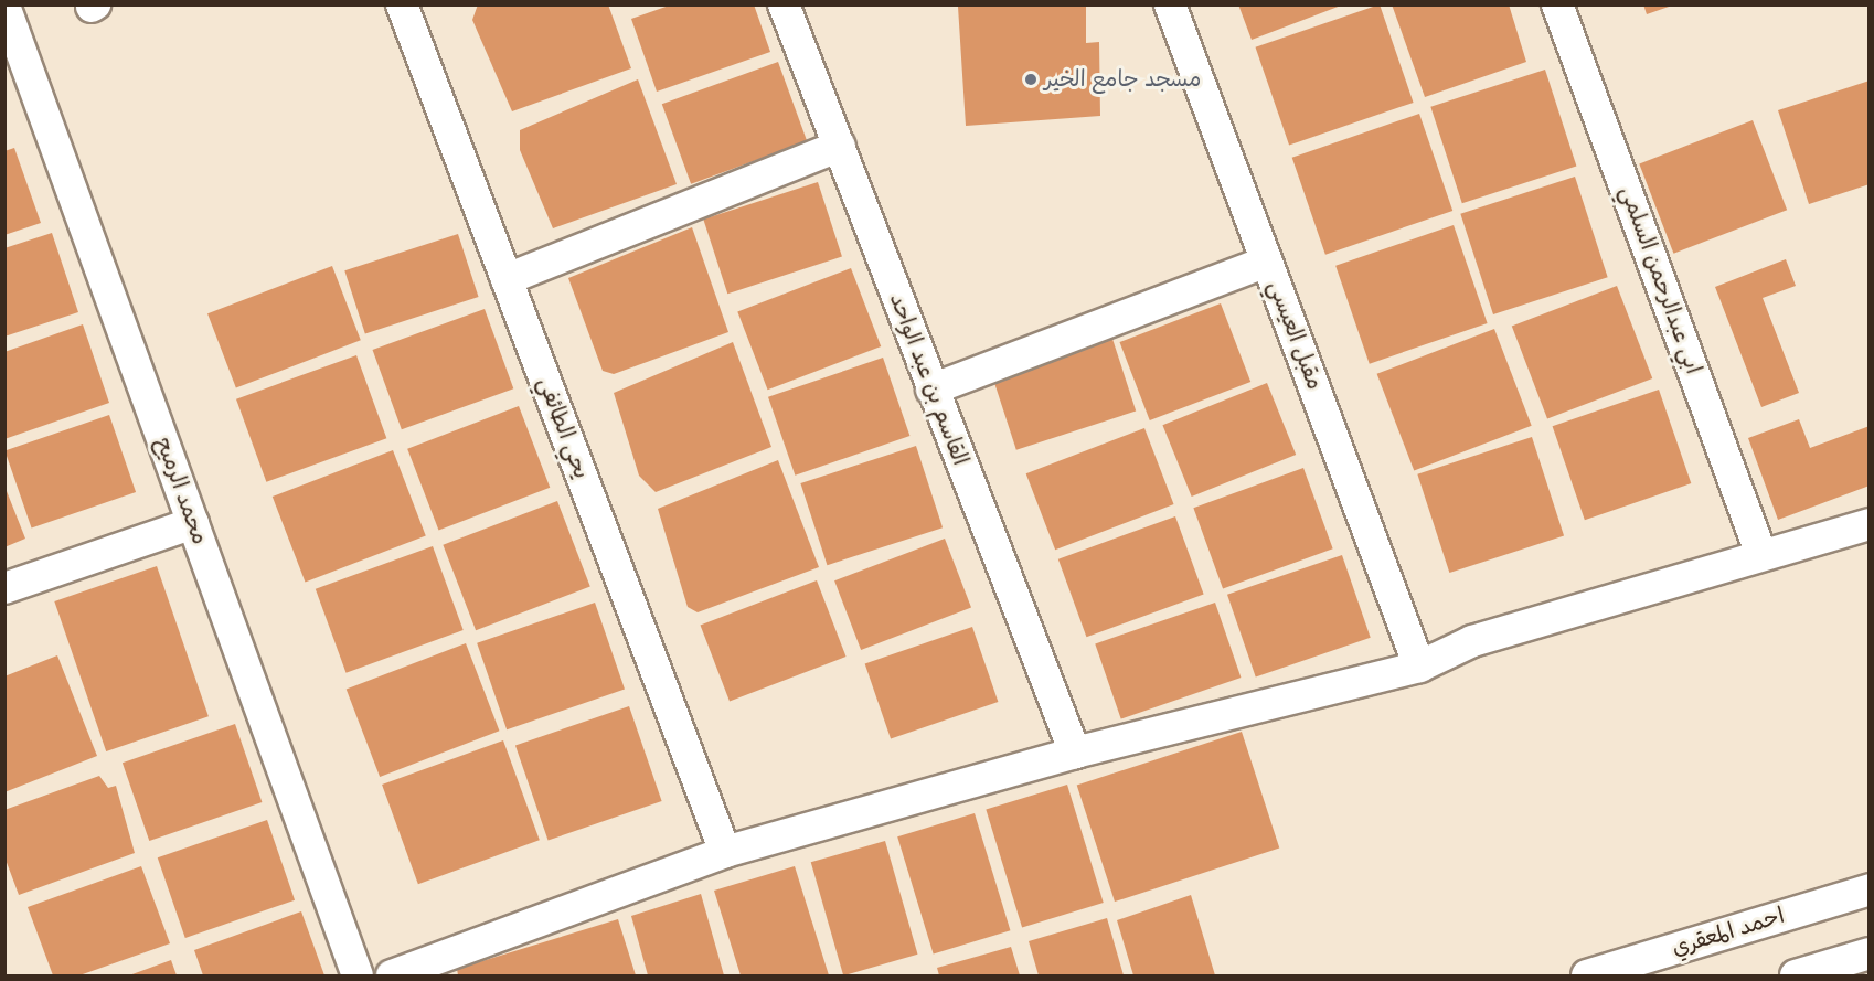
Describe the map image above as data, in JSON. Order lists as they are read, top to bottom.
{
  "streets": {
    "street": [
      "ابي عبدالرحمن السلمي",
      "مقبل العيسي",
      "القاسم بن عبد الواحد",
      "يحي الطائفي",
      "محمد الرميح",
      "احمد المعقري"
    ]
  },
  "places": ["مسجد جامع الخير"]
}
